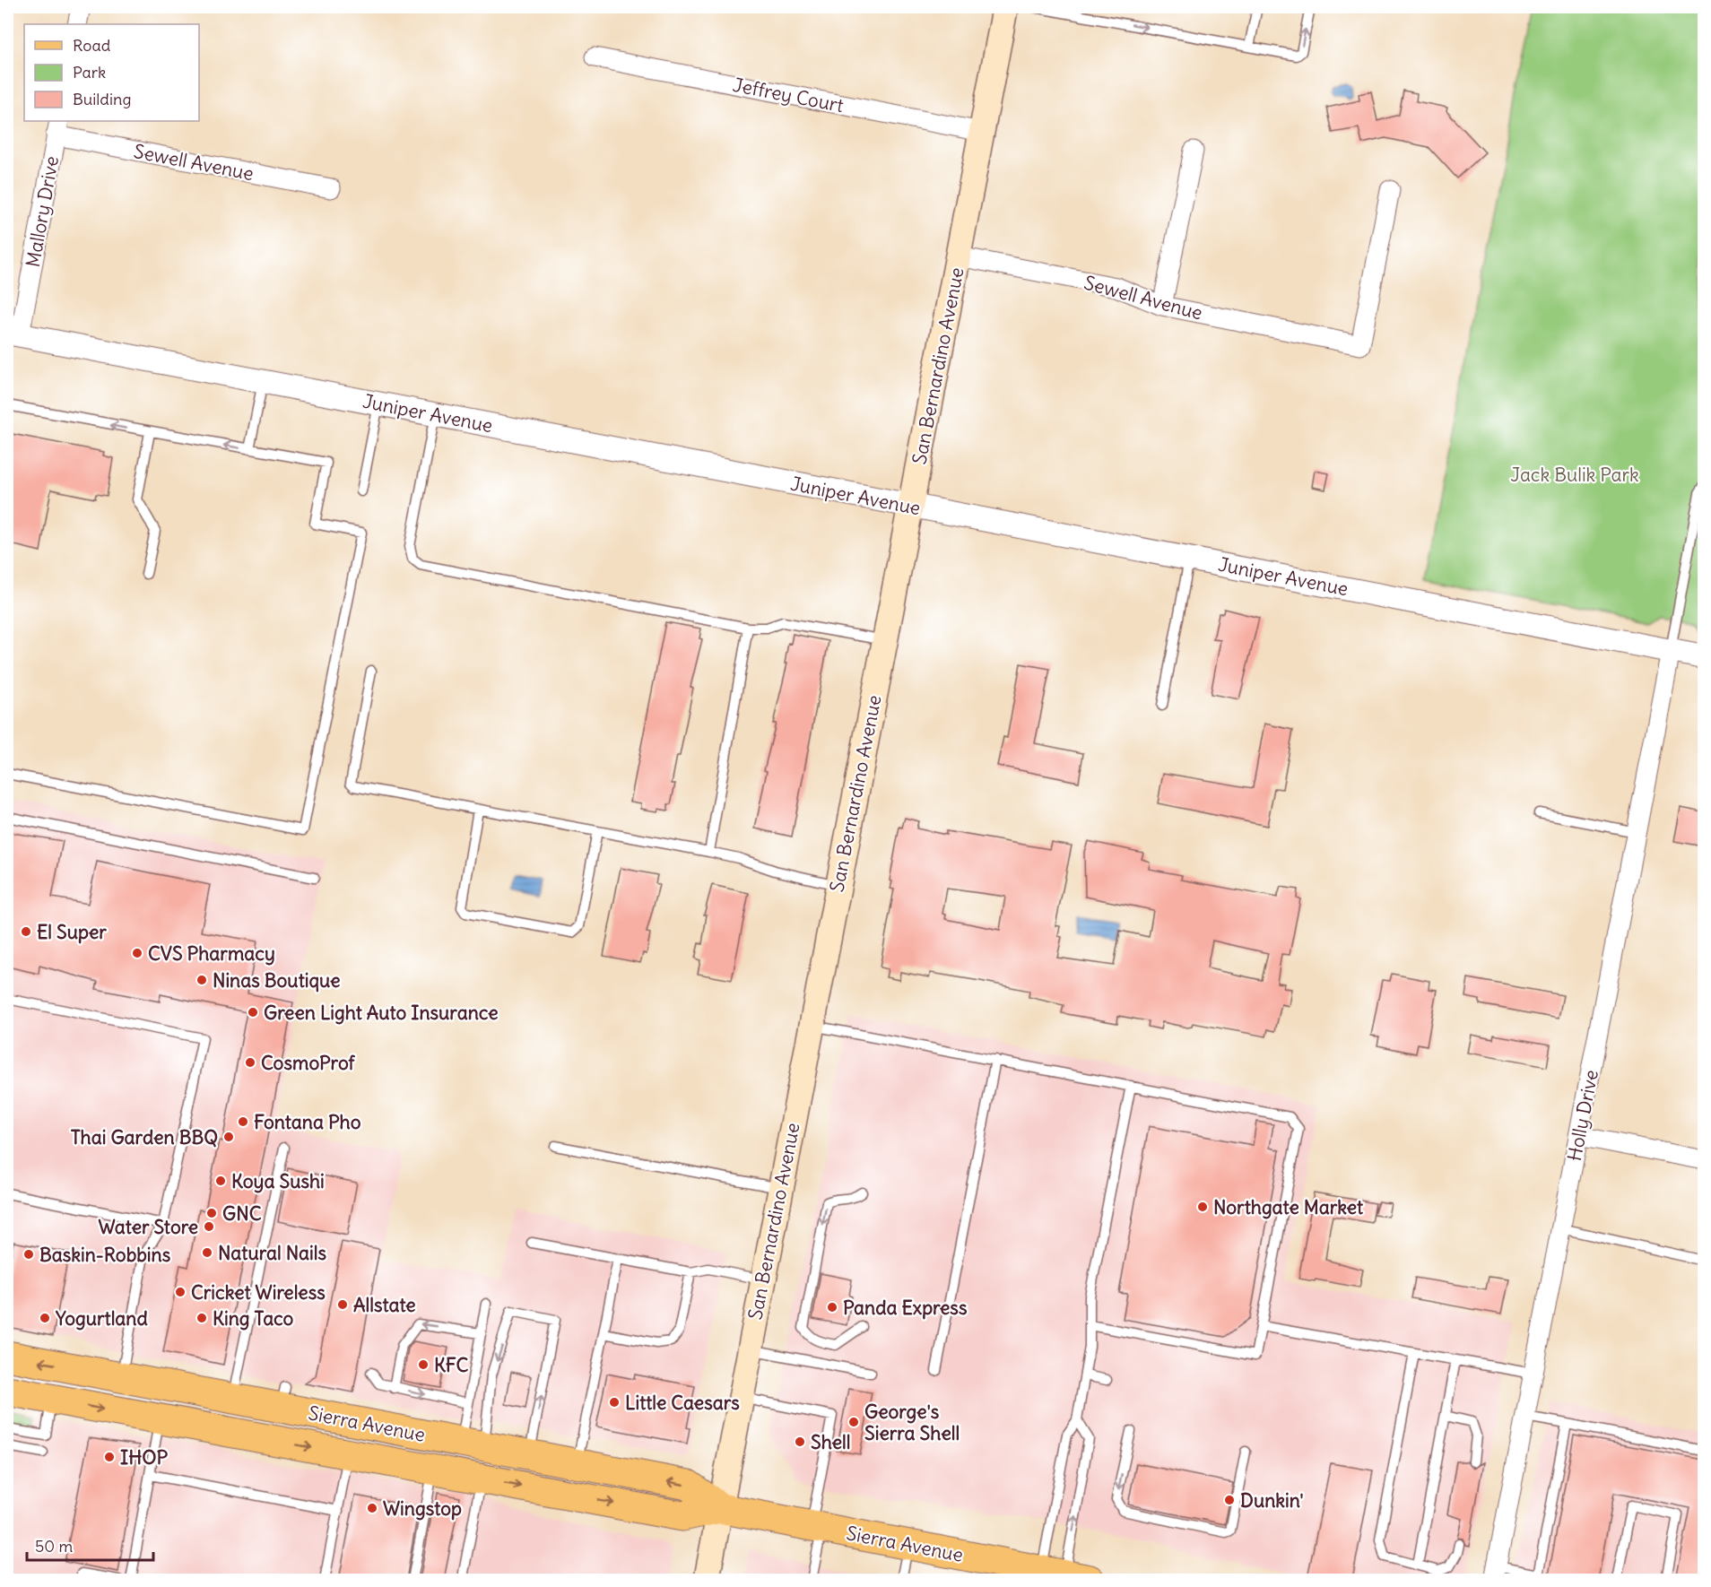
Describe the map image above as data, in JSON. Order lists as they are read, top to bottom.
{
  "streets": {
    "main road": ["San Bernardino Avenue", "Sierra Avenue"],
    "street": [
      "Jeffrey Court",
      "Sewell Avenue",
      "Mallory Drive",
      "Juniper Avenue",
      "Holly Drive"
    ]
  },
  "crossings": [
    ["Jeffrey Court", "San Bernardino Avenue"],
    ["Sewell Avenue", "Mallory Drive"],
    ["Sewell Avenue", "San Bernardino Avenue"],
    ["Mallory Drive", "Juniper Avenue"],
    ["San Bernardino Avenue", "Juniper Avenue"],
    ["San Bernardino Avenue", "Sierra Avenue"],
    ["Juniper Avenue", "Holly Drive"]
  ],
  "parks": ["Jack Bulik Park"],
  "places": [
    "El Super",
    "CVS Pharmacy",
    "Ninas Boutique",
    "Green Light Auto Insurance",
    "CosmoProf",
    "Fontana Pho",
    "Thai Garden BBQ",
    "Koya Sushi",
    "Northgate Market",
    "GNC",
    "Water Store",
    "Natural Nails",
    "Baskin-Robbins",
    "Cricket Wireless",
    "Allstate",
    "Panda Express",
    "Yogurtland",
    "King Taco",
    "KFC",
    "Little Caesars",
    "George's Sierra Shell",
    "Shell",
    "IHOP",
    "Dunkin'",
    "Wingstop"
  ],
  "legend": ["Road", "Park", "Building"],
  "scale_bar": "50 m"
}
